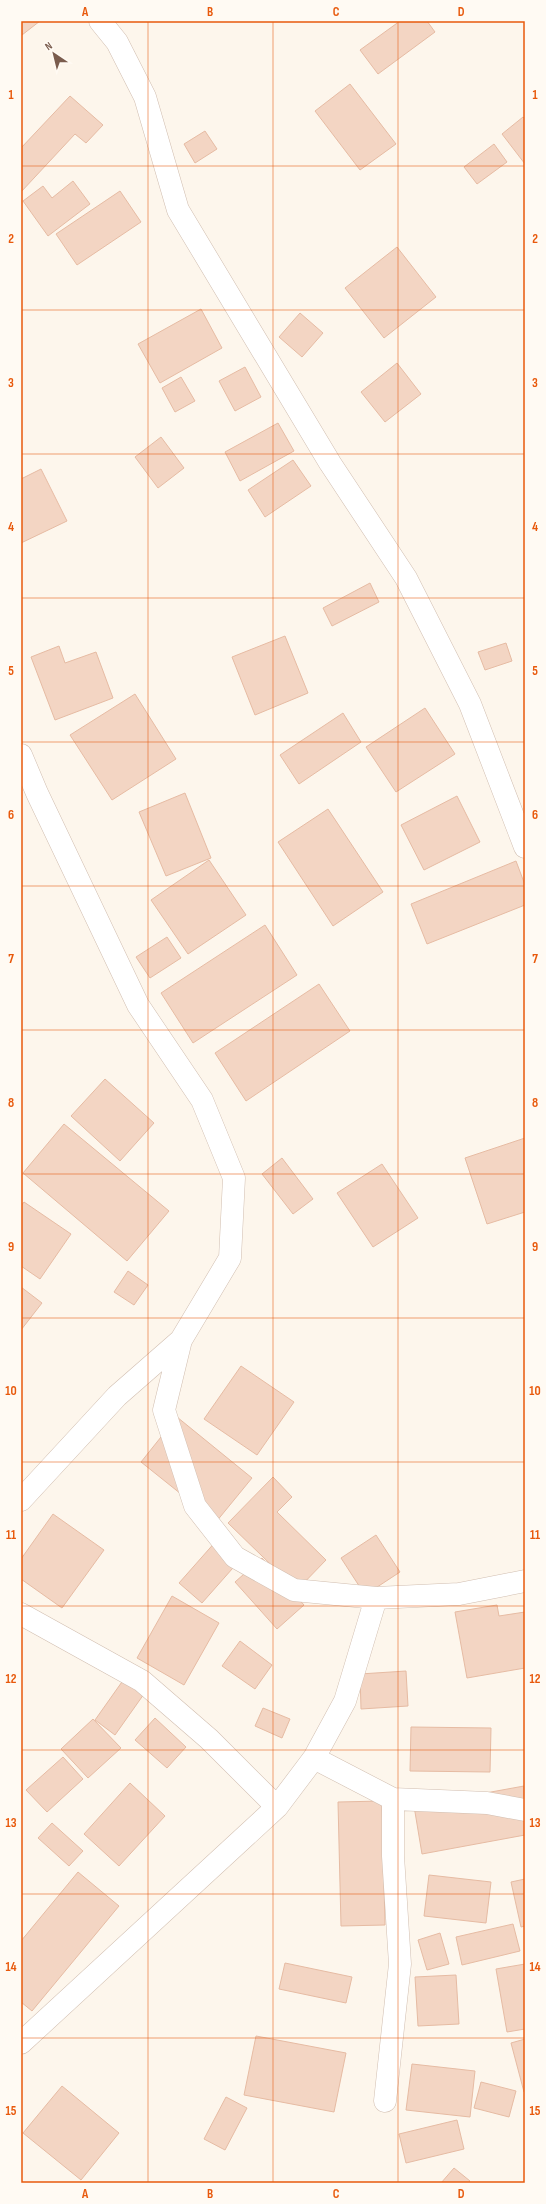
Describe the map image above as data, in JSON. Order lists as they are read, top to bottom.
{
  "north": "top left",
  "grid": {
    "columns": [
      "A",
      "B",
      "C",
      "D"
    ],
    "rows": [
      "1",
      "2",
      "3",
      "4",
      "5",
      "6",
      "7",
      "8",
      "9",
      "10",
      "11",
      "12",
      "13",
      "14",
      "15"
    ]
  }
}
